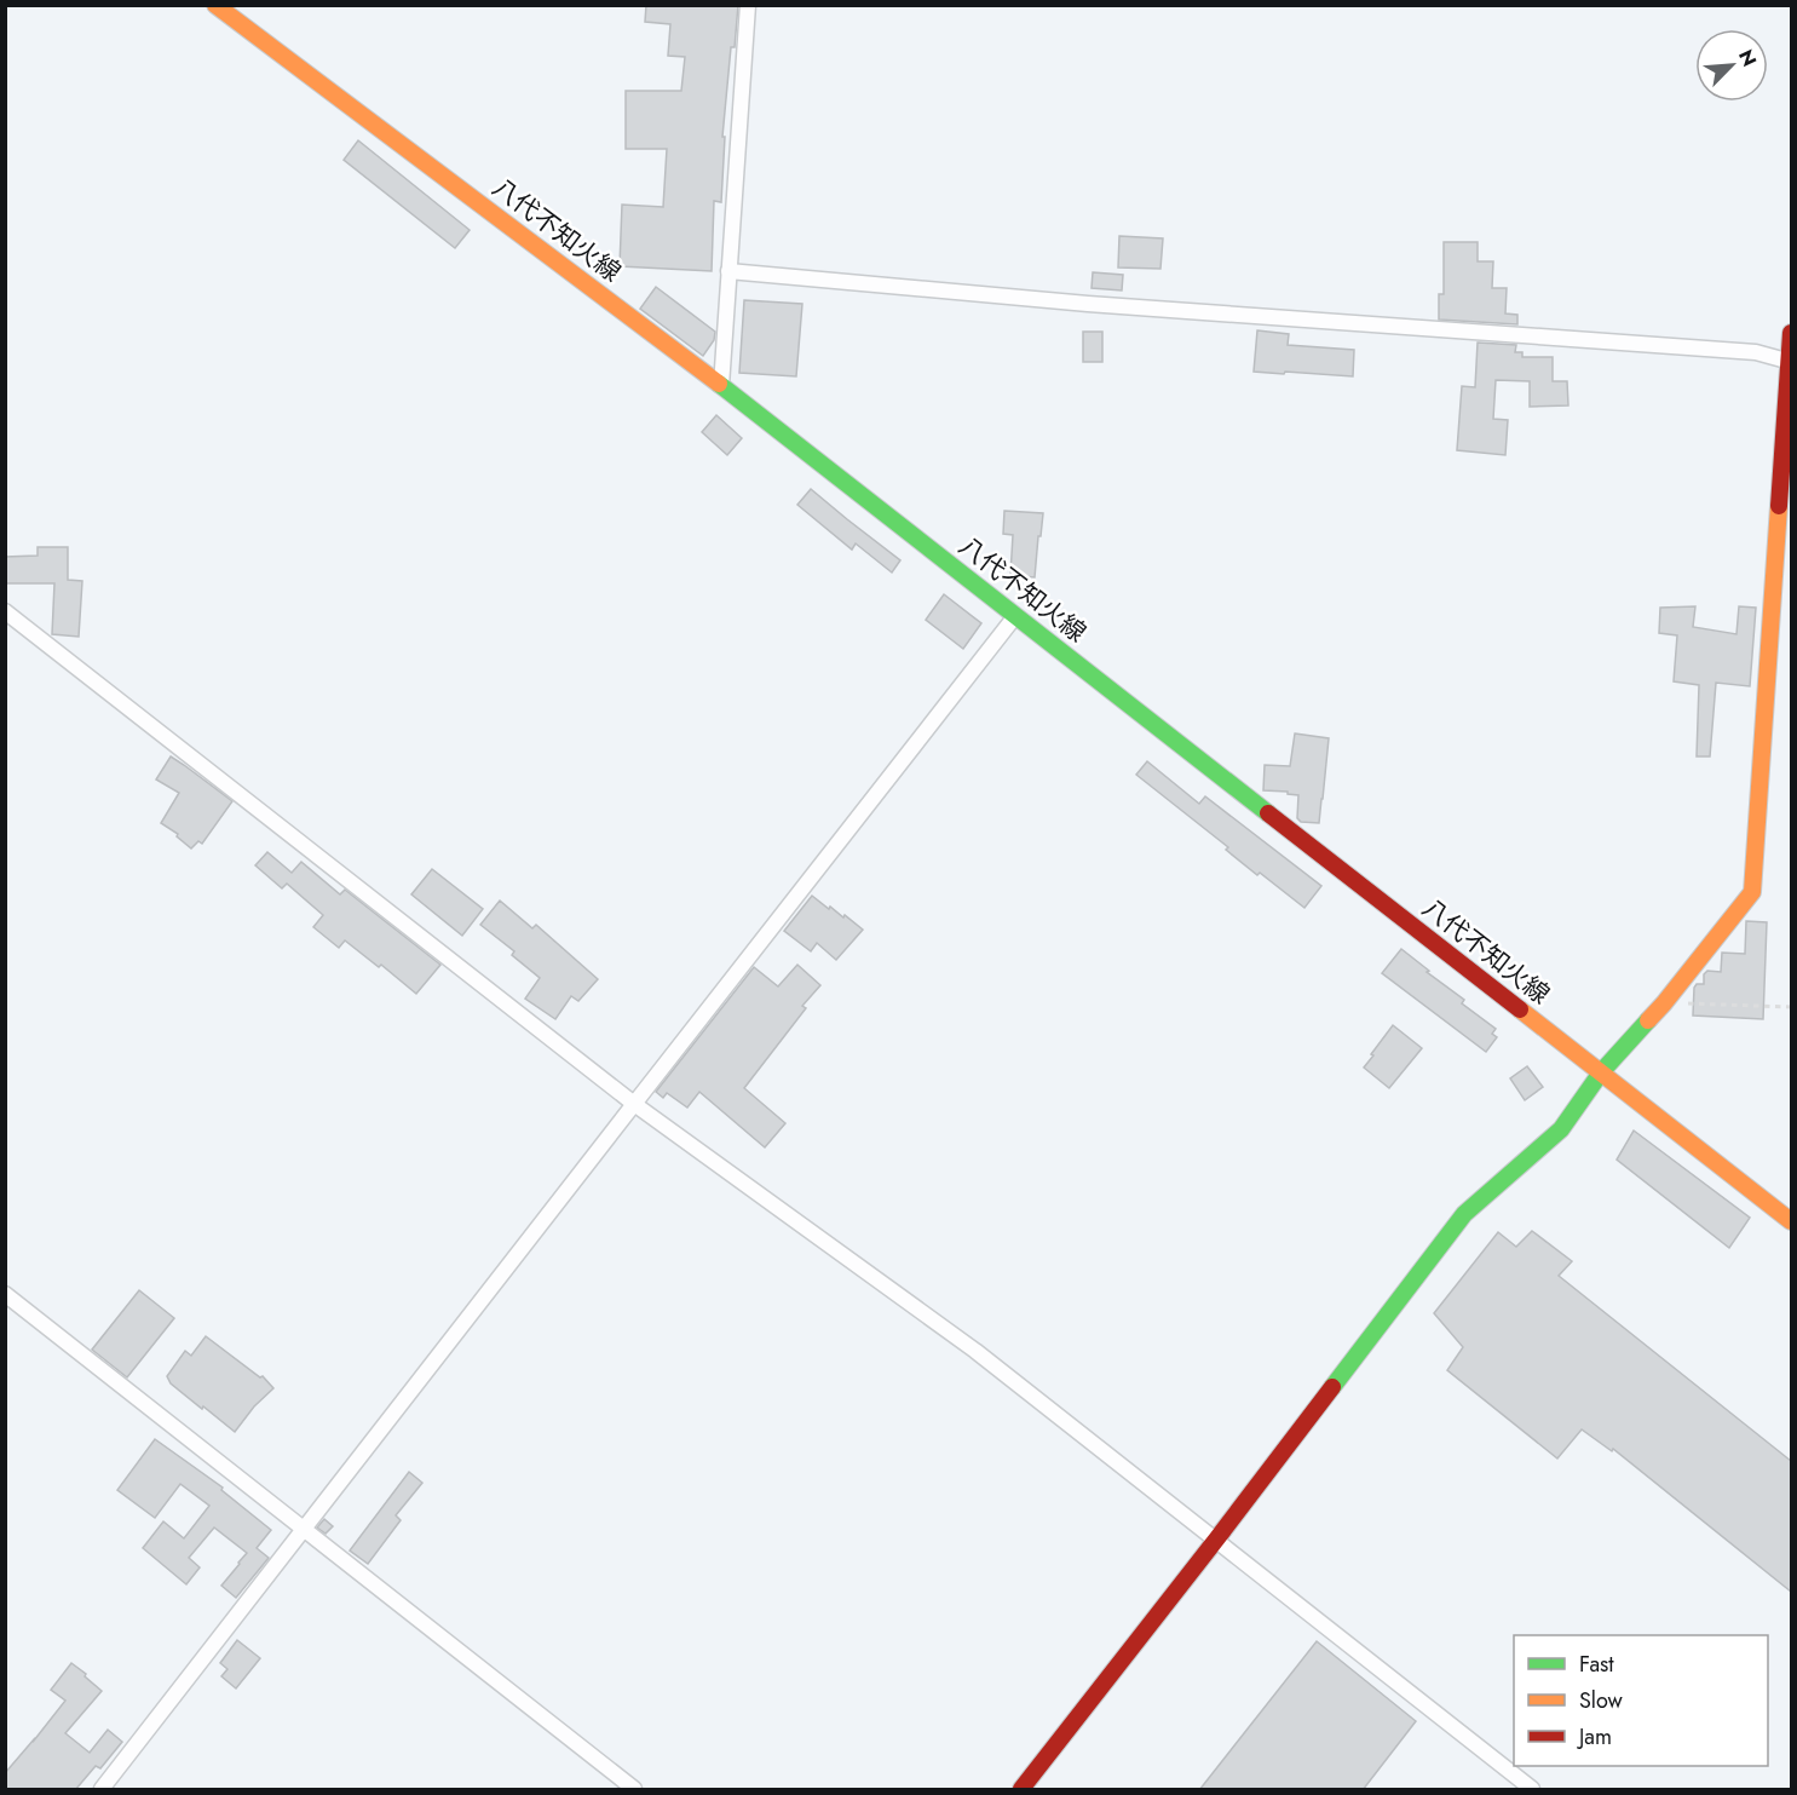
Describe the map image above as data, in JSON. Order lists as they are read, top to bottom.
{
  "streets": {
    "main road": ["八代不知火線"]
  },
  "legend": ["Fast", "Slow", "Jam"],
  "north": "top right"
}
